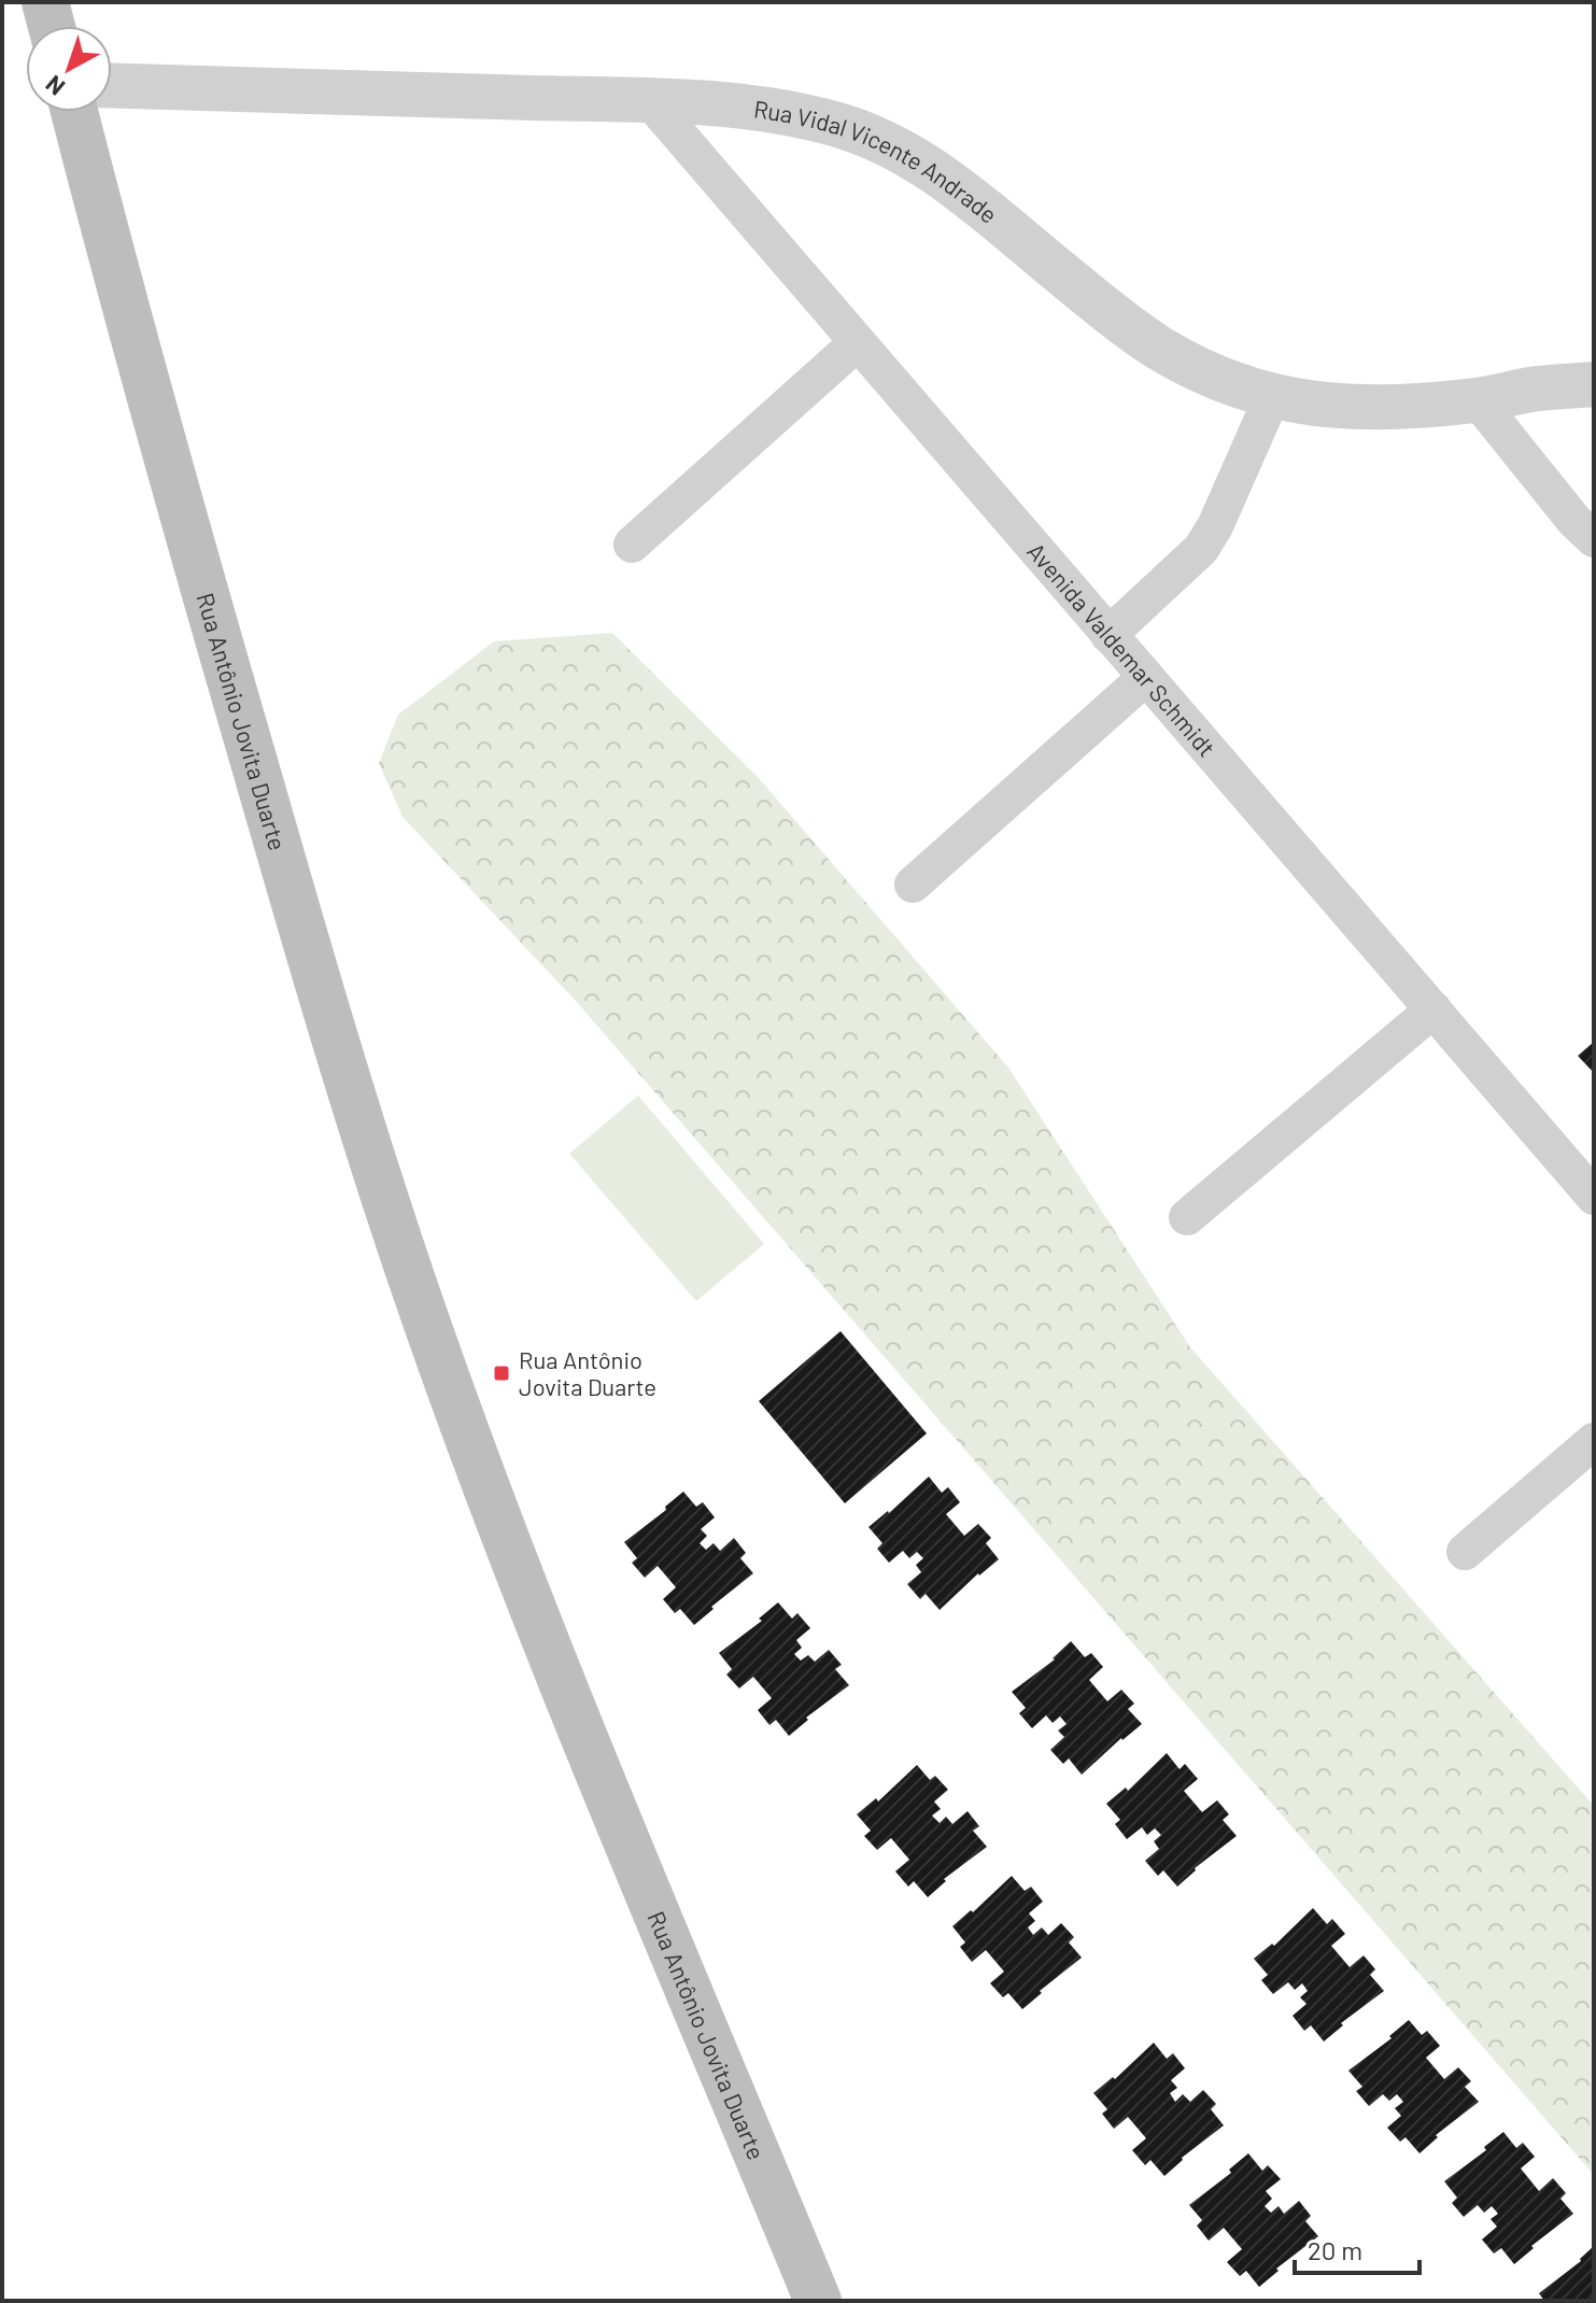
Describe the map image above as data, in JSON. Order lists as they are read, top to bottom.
{
  "streets": {
    "main road": ["Rua Antônio Jovita Duarte"],
    "street": ["Rua Vidal Vicente Andrade", "Avenida Valdemar Schmidt"]
  },
  "crossings": [
    ["Rua Vidal Vicente Andrade", "Avenida Valdemar Schmidt"]
  ],
  "places": {
    "transit": ["Rua Antônio Jovita Duarte"]
  },
  "scale_bar": "20 m",
  "north": "bottom left"
}
